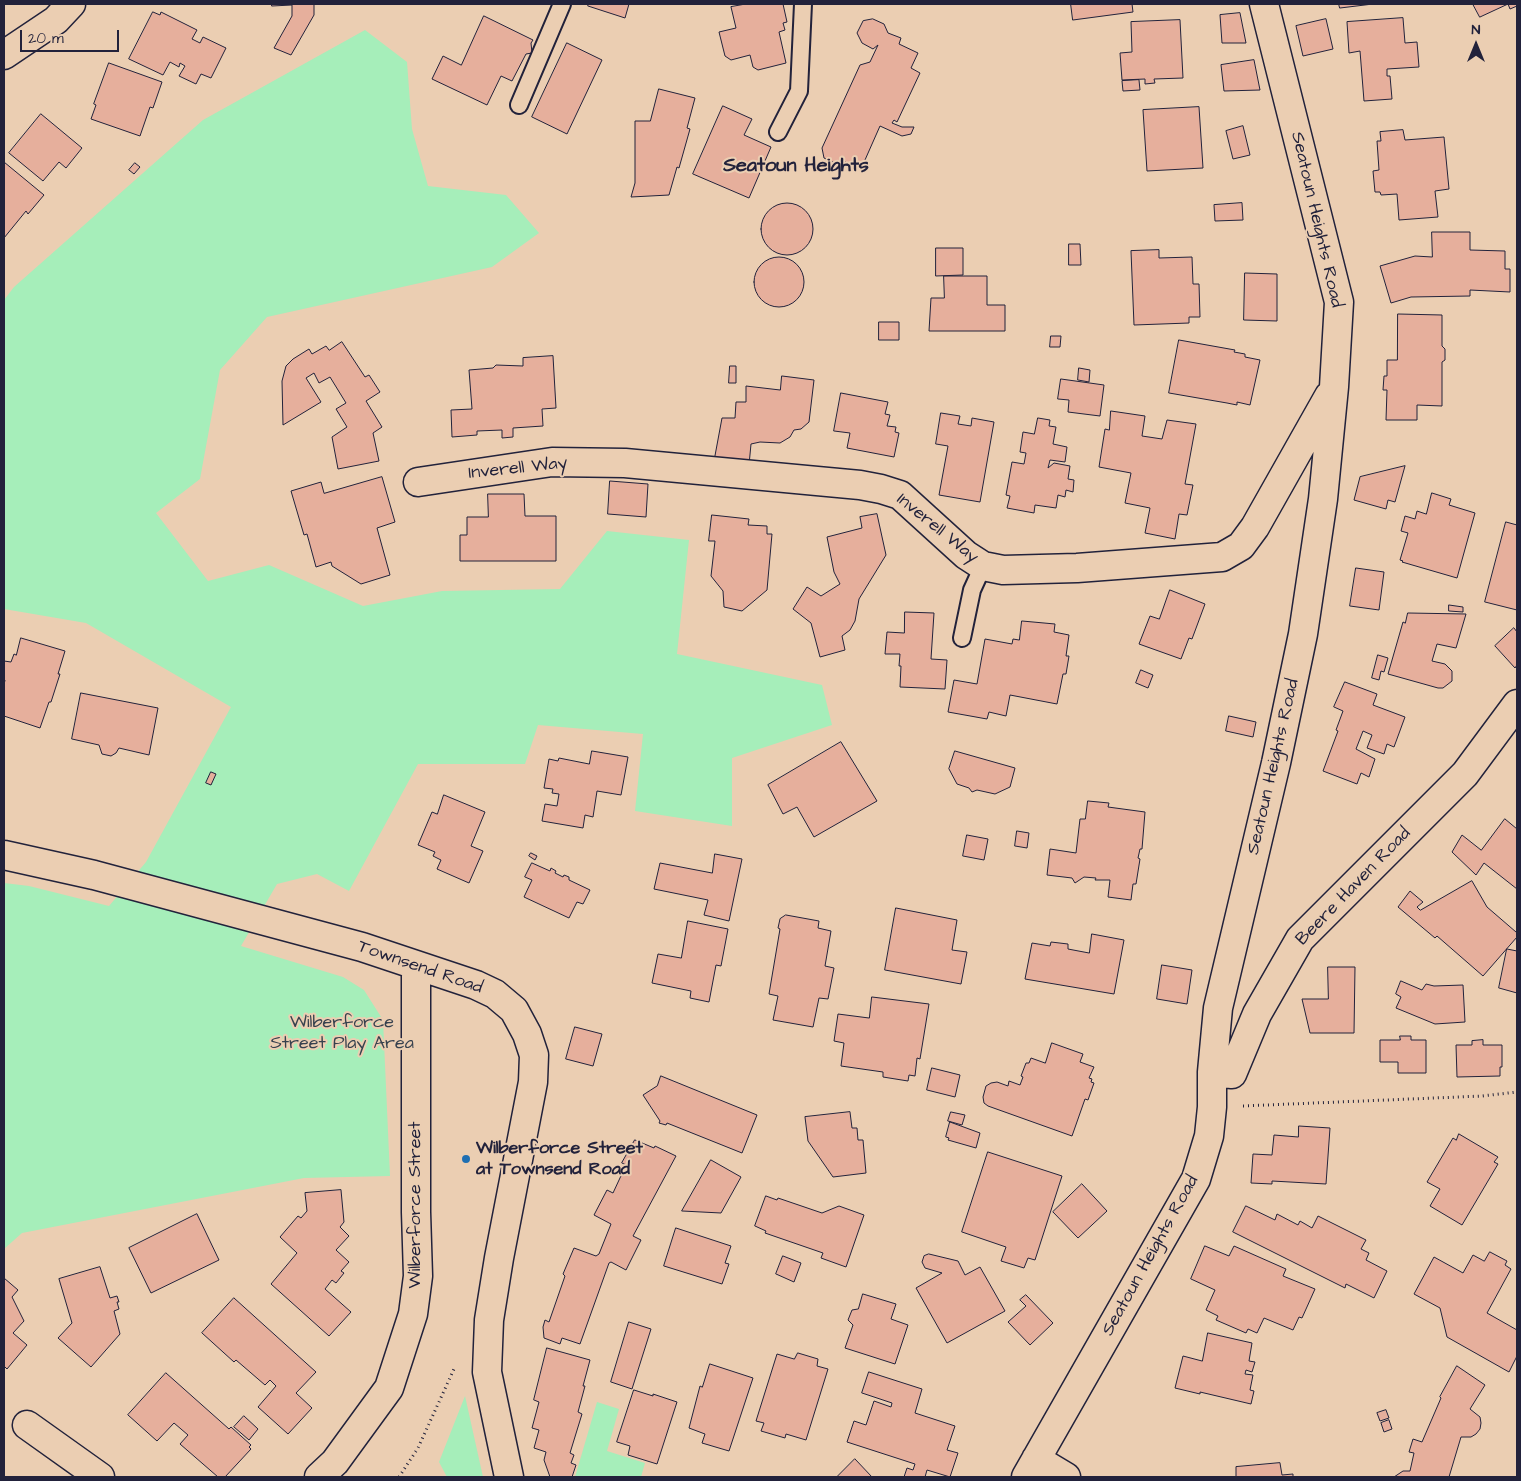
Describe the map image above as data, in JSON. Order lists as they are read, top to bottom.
{
  "streets": {
    "street": [
      "Seatoun Heights Road",
      "Inverell Way",
      "Beere Haven Road",
      "Townsend Road",
      "Wilberforce Street"
    ]
  },
  "crossings": [
    ["Seatoun Heights Road", "Inverell Way"],
    ["Seatoun Heights Road", "Beere Haven Road"],
    ["Townsend Road", "Wilberforce Street"]
  ],
  "districts": ["Seatoun Heights"],
  "parks": ["Wilberforce Street Play Area"],
  "places": ["Wilberforce Street at Townsend Road"],
  "scale_bar": "20 m",
  "north": "top"
}
